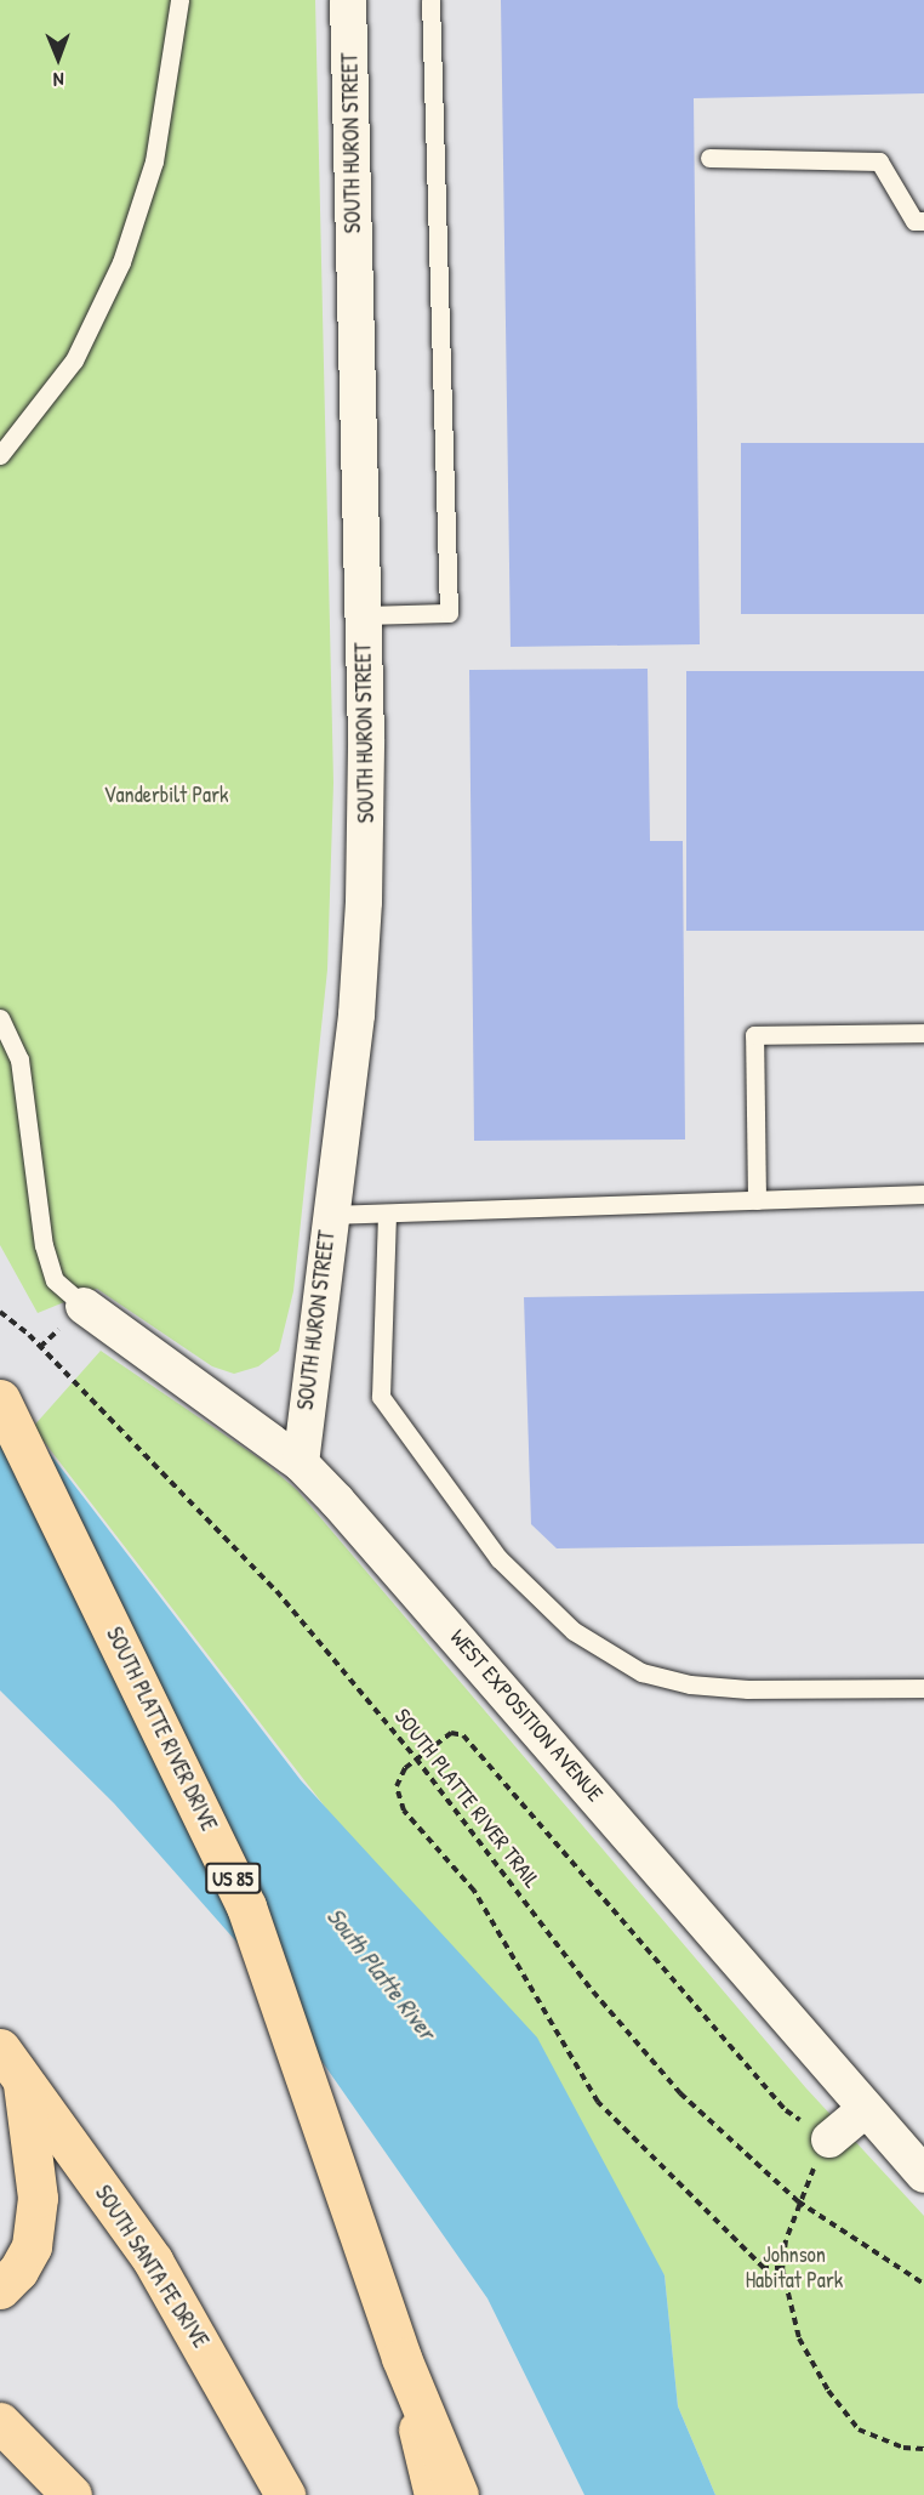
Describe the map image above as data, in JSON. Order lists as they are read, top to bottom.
{
  "streets": {
    "main road": ["SOUTH PLATTE RIVER DRIVE", "US 85", "SOUTH SANTA FE DRIVE"],
    "street": ["SOUTH HURON STREET", "WEST EXPOSITION AVENUE"],
    "path": ["SOUTH PLATTE RIVER TRAIL"]
  },
  "crossings": [
    ["SOUTH HURON STREET", "WEST EXPOSITION AVENUE"],
    ["SOUTH PLATTE RIVER DRIVE", "US 85"]
  ],
  "water": ["South Platte River"],
  "parks": ["Vanderbilt Park", "Johnson Habitat Park"],
  "north": "bottom"
}
